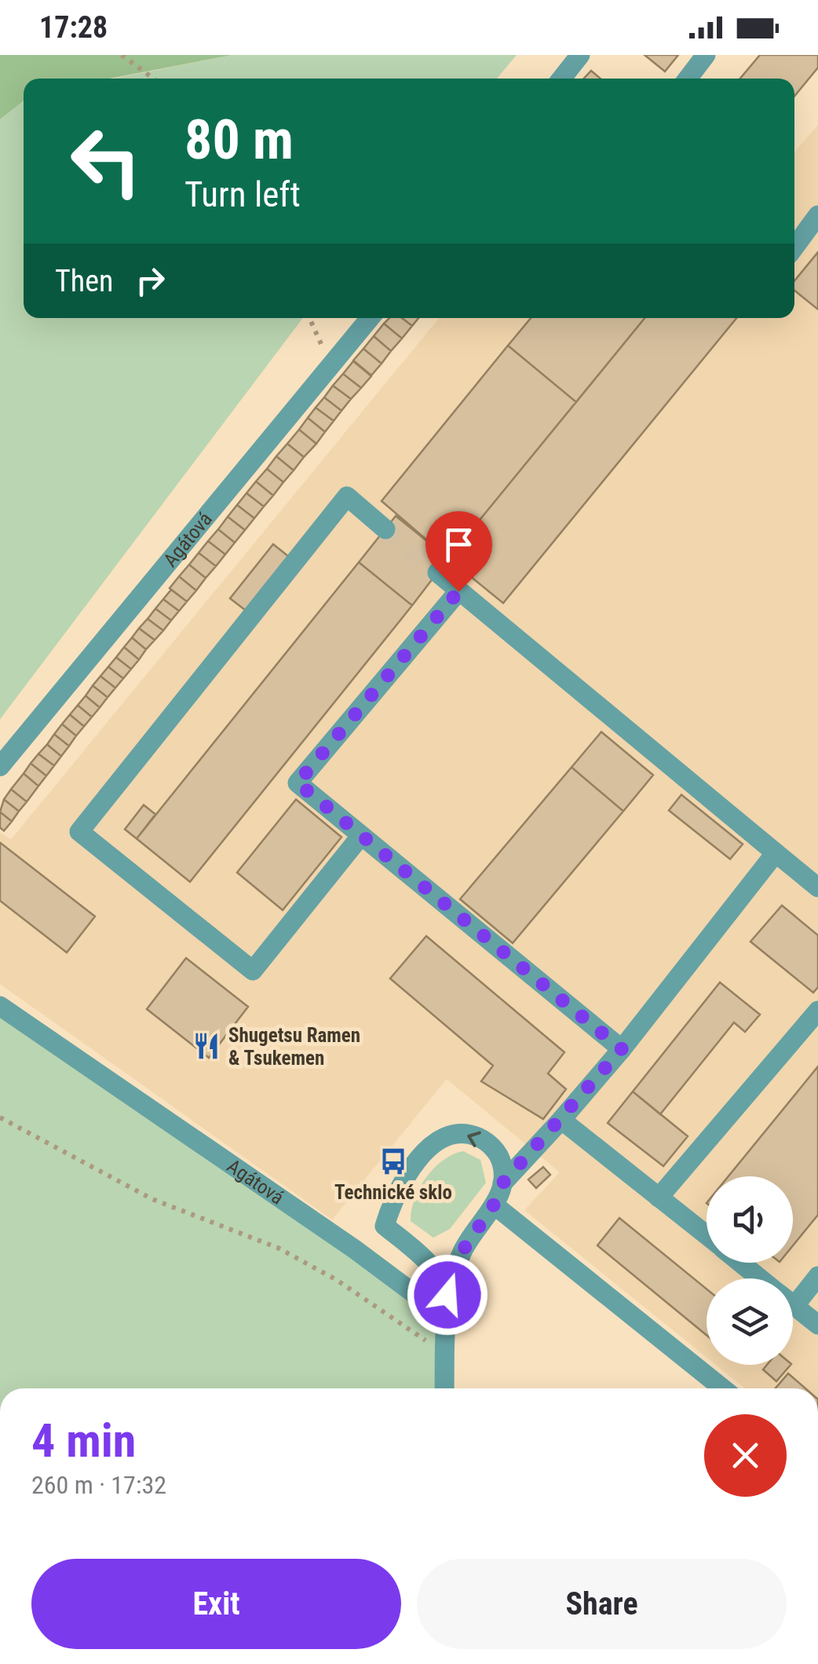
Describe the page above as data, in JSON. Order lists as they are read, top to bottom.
{
  "streets": {
    "street": ["Agátová"]
  },
  "places": {
    "restaurant": ["Shugetsu Ramen & Tsukemen"],
    "bus stop": ["Technické sklo"]
  },
  "page": {
    "status": "17:28",
    "turn": ["80 m", "Turn left"],
    "then": "Then",
    "heading": ["4 min", "260 m · 17:32"],
    "buttons": ["Exit", "Share"]
  }
}
